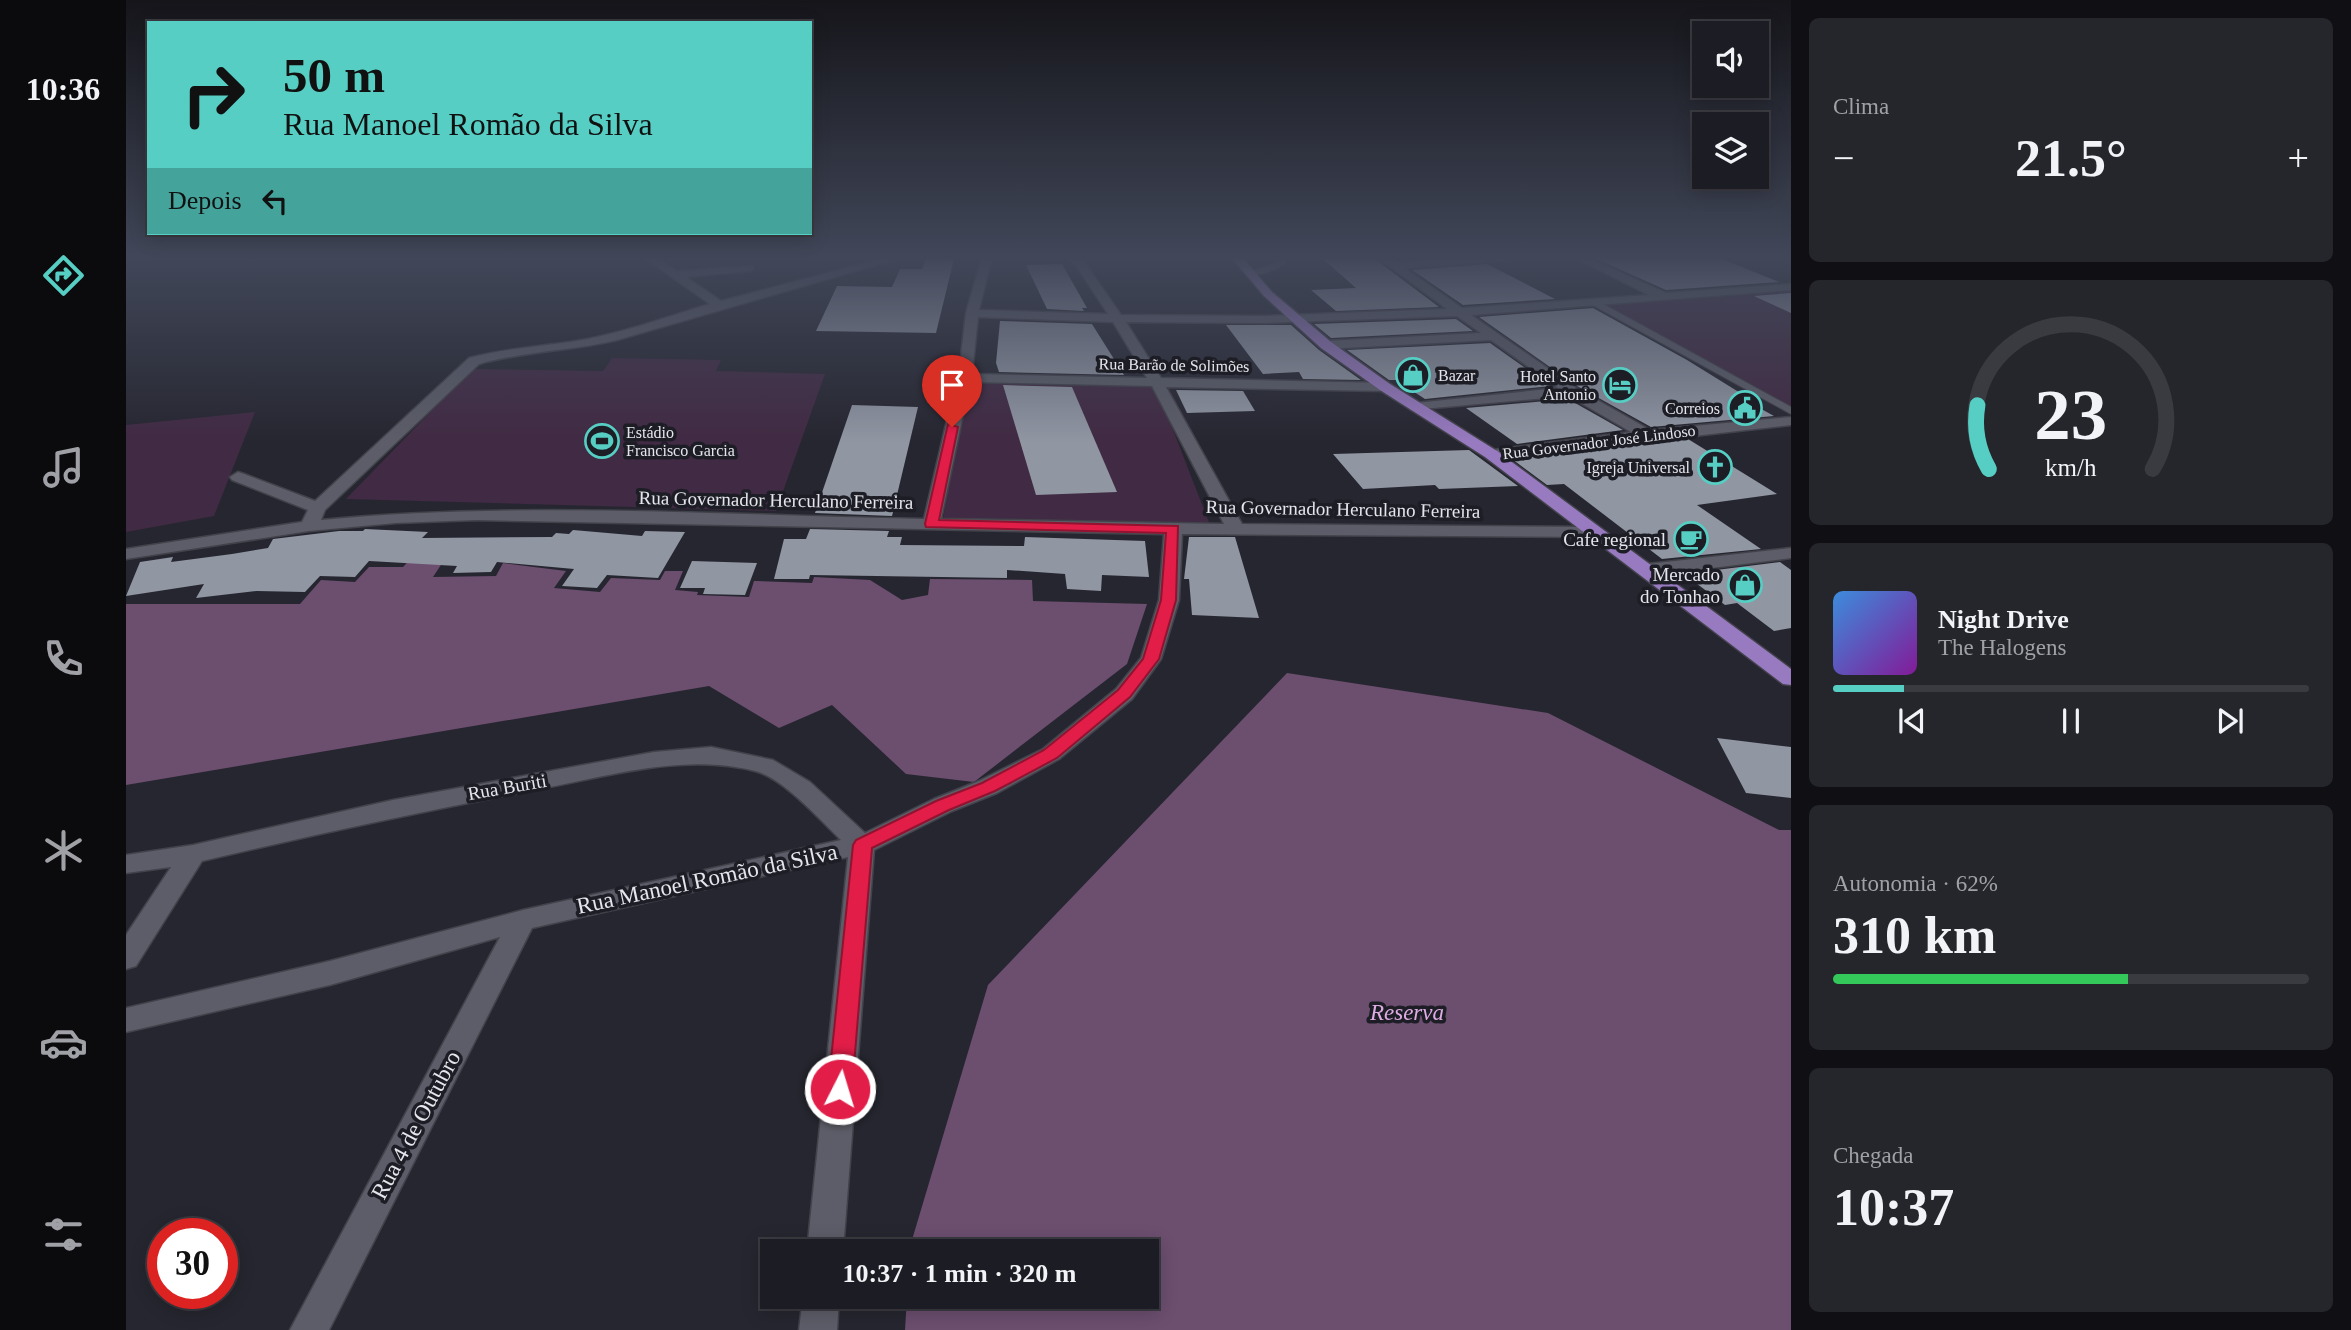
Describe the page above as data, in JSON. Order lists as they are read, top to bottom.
{
  "streets": {
    "street": [
      "Rua Barão de Solimões",
      "Rua Governador José Lindoso",
      "Rua Governador Herculano Ferreira",
      "Rua Buriti",
      "Rua Manoel Romão da Silva",
      "Rua 4 de Outubro"
    ]
  },
  "crossings": [
    ["Rua Governador Herculano Ferreira", "Rua Manoel Romão da Silva"],
    ["Rua Buriti", "Rua Manoel Romão da Silva"],
    ["Rua Manoel Romão da Silva", "Rua 4 de Outubro"]
  ],
  "parks": ["Reserva"],
  "places": {
    "shop": ["Bazar", "Mercado do Tonhao"],
    "hotel": ["Hotel Santo Antonio"],
    "public building": ["Correios"],
    "sports": ["Estádio Francisco Garcia"],
    "church": ["Igreja Universal"],
    "cafe": ["Cafe regional"]
  },
  "page": {
    "tabs": "10:36",
    "tile": [
      "Clima",
      ["Autonomia · 62%", "310 km"],
      ["Chegada", "10:37"]
    ],
    "turn": ["50 m", "Rua Manoel Romão da Silva"],
    "heat": ["−", "21.5°", "+"],
    "then": "Depois",
    "song": ["Night Drive", "The Halogens"],
    "limit": "30",
    "trip": "10:37 · 1 min · 320 m",
    "gauge": ["23", "km/h"]
  }
}
